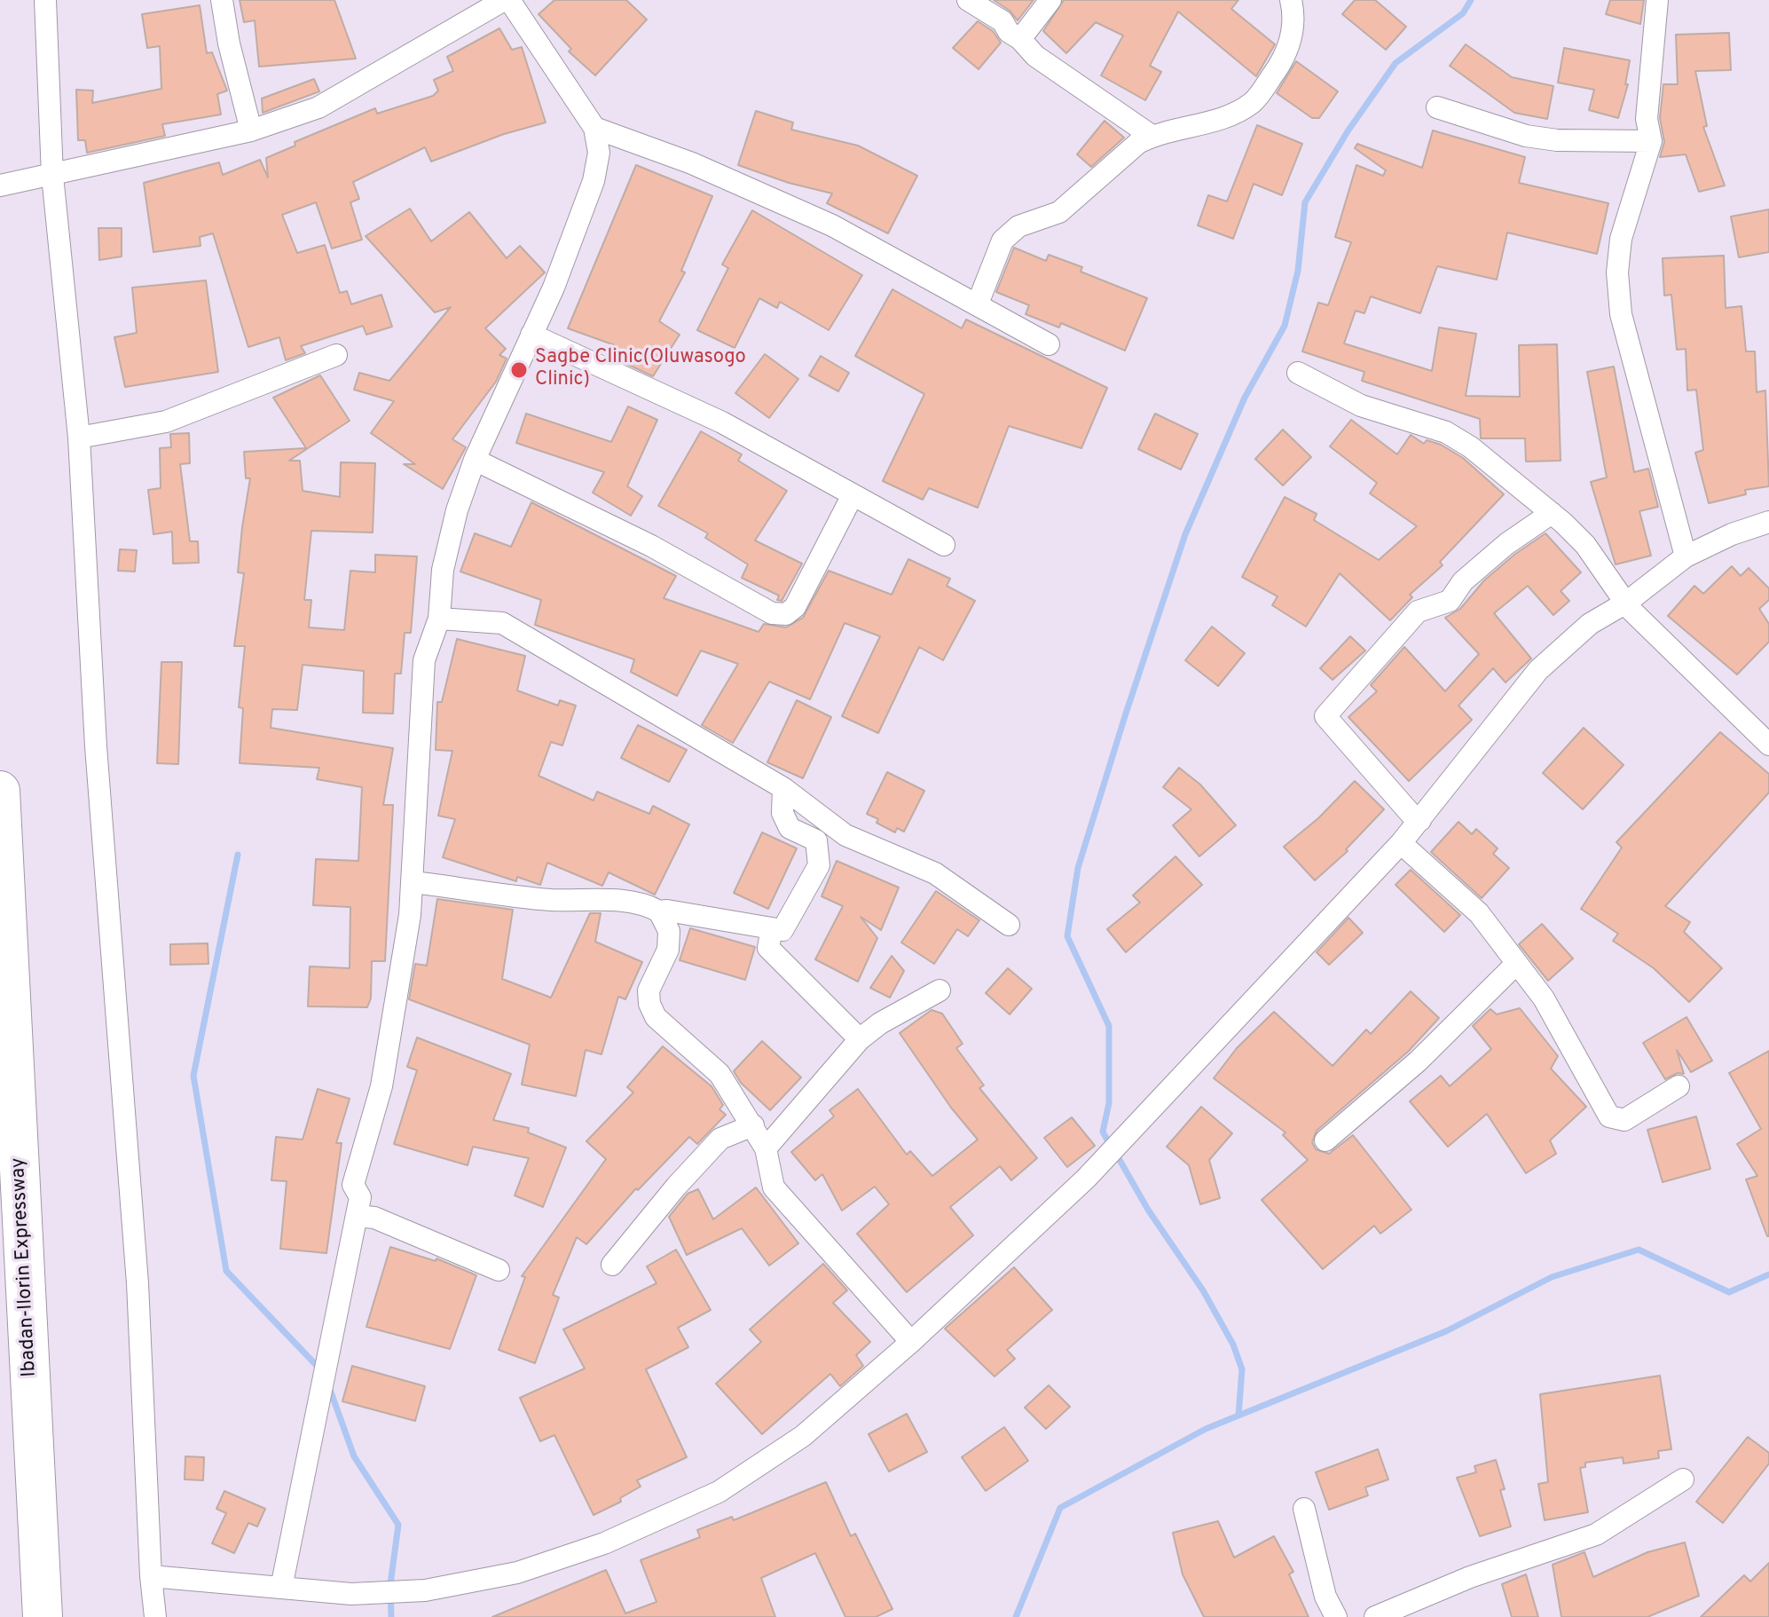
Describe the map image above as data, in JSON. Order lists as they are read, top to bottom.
{
  "streets": {
    "highway": ["Ibadan-Ilorin Expressway"]
  },
  "places": ["Sagbe Clinic(Oluwasogo Clinic)"]
}
